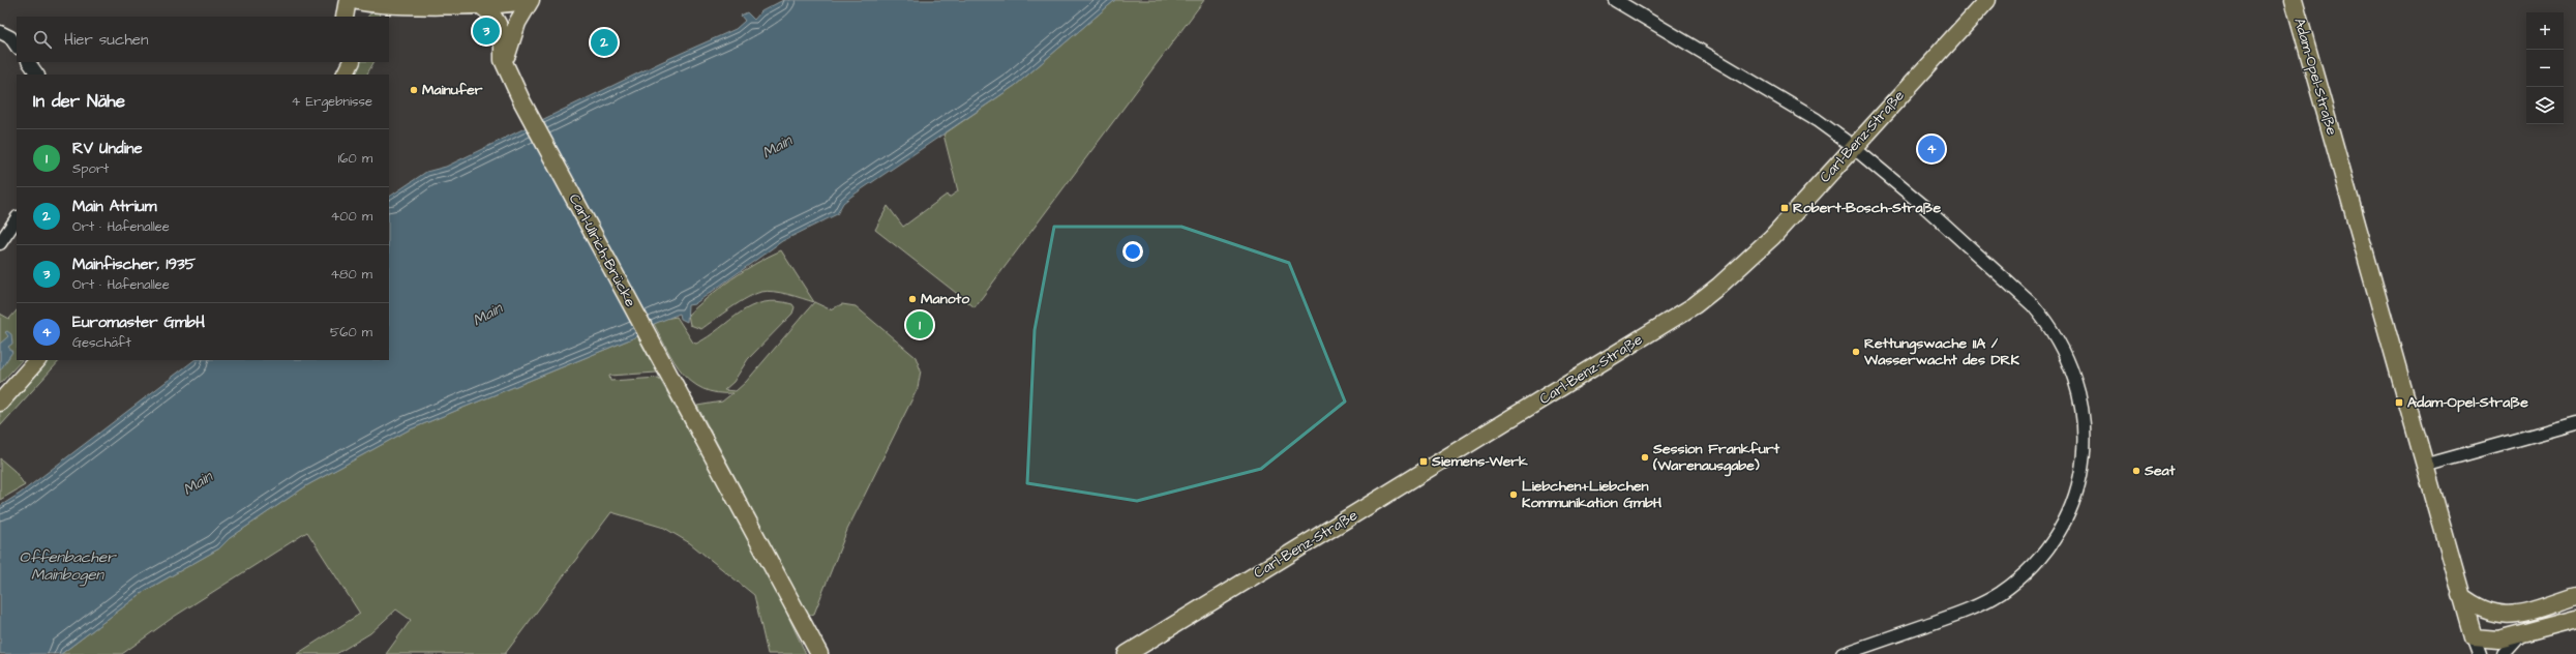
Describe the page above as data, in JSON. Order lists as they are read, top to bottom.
{
  "streets": {
    "main road": ["Adam-Opel-Straße", "Carl-Benz-Straße", "Carl-Ulrich-Brücke"]
  },
  "water": ["Main", "Offenbacher Mainbogen"],
  "places": {
    "other": [
      "Mainufer",
      "Manoto",
      "Rettungswache 11A / Wasserwacht des DRK",
      "Session Frankfurt (Warenausgabe)",
      "Seat",
      "Liebchen+Liebchen Kommunikation GmbH"
    ],
    "transit": ["Robert-Bosch-Straße", "Adam-Opel-Straße", "Siemens-Werk"]
  },
  "page": {
    "map_buttons": ["+", "−"],
    "pins": [
      "3",
      "2",
      "4",
      "1"
    ],
    "search": "Hier suchen",
    "heading": ["In der Nähe", "4 Ergebnisse"],
    "list": [
      {
        "mark": "1",
        "name": "RV Undine",
        "note": "Sport",
        "value": "160 m"
      },
      {
        "mark": "2",
        "name": "Main Atrium",
        "note": "Ort · Hafenallee",
        "value": "400 m"
      },
      {
        "mark": "3",
        "name": "Mainfischer, 1935",
        "note": "Ort · Hafenallee",
        "value": "480 m"
      },
      {
        "mark": "4",
        "name": "Euromaster GmbH",
        "note": "Geschäft",
        "value": "560 m"
      }
    ]
  }
}
